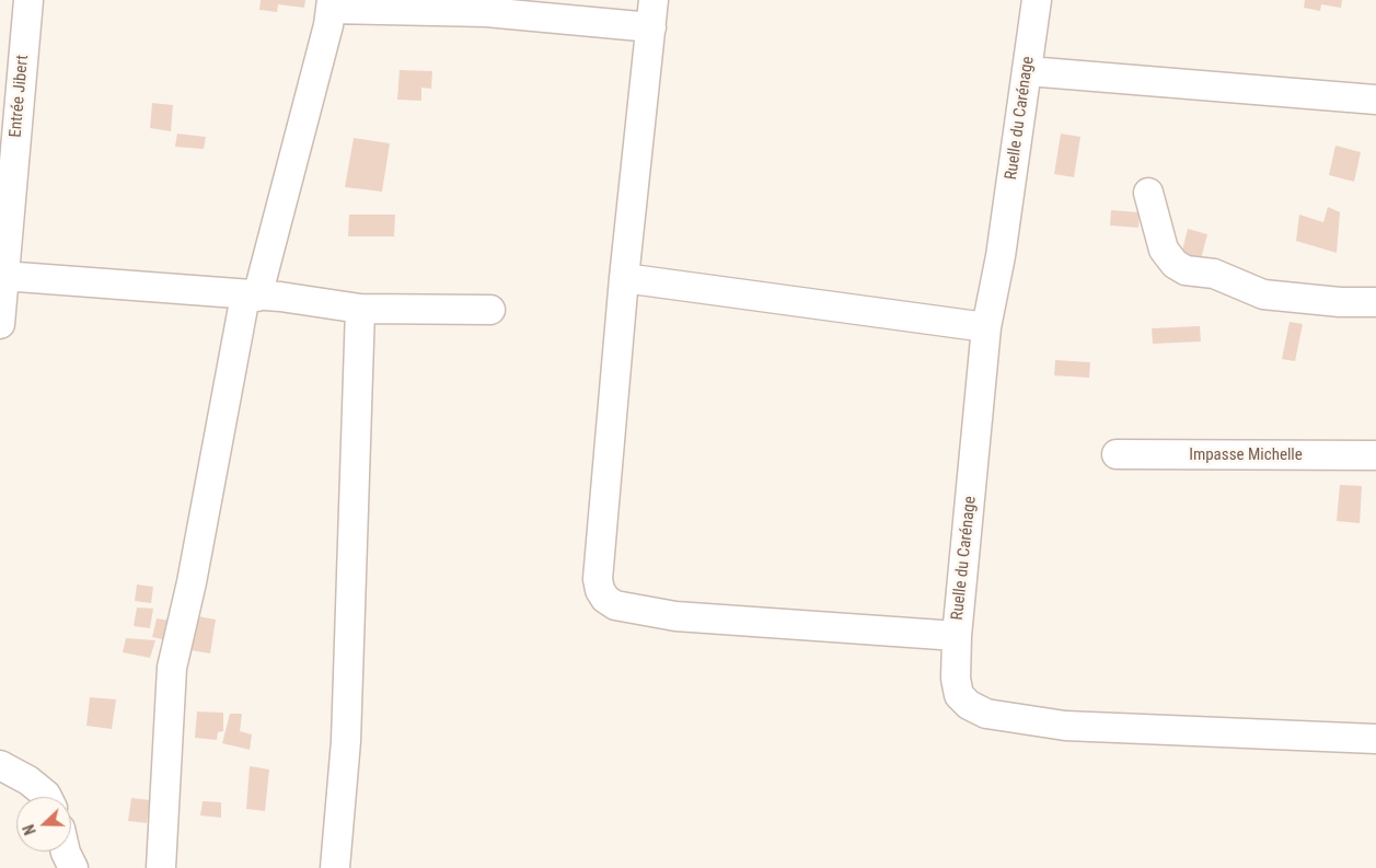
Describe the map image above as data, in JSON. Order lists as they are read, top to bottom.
{
  "streets": {
    "street": ["Entrée Jibert", "Ruelle du Carénage", "Impasse Michelle"]
  },
  "north": "left"
}
